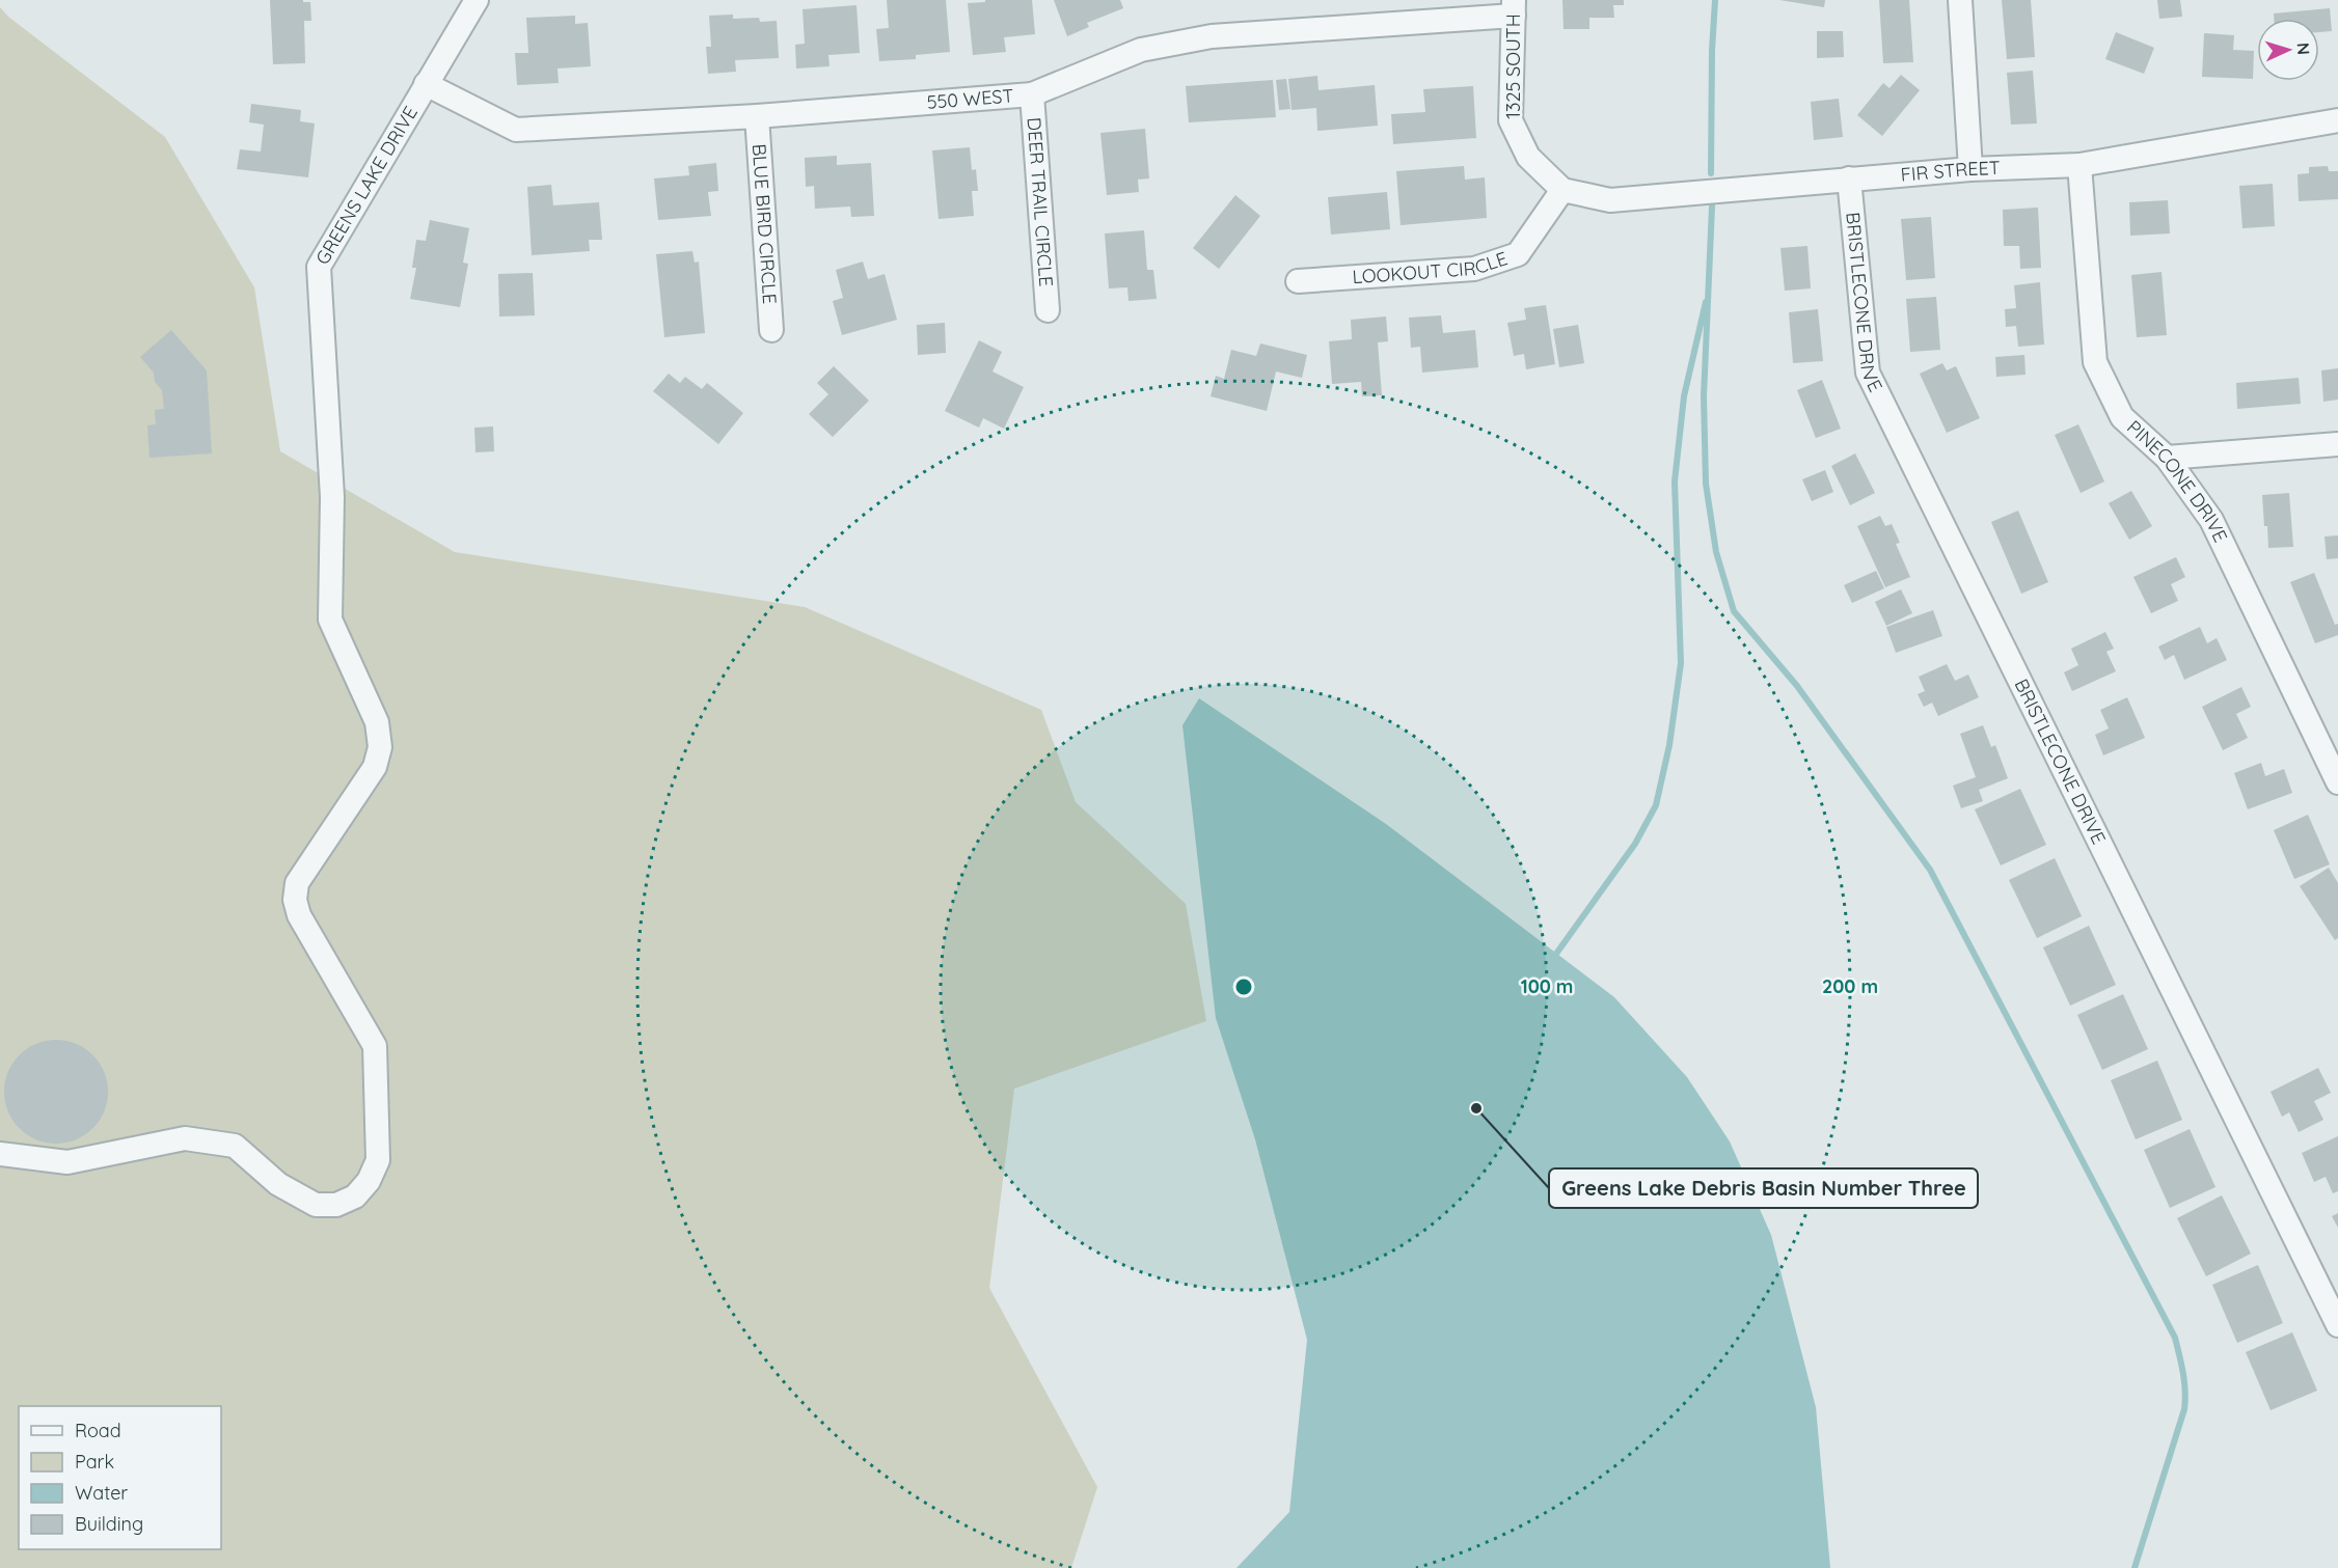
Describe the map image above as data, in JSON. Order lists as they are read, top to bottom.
{
  "streets": {
    "street": [
      "1325 SOUTH",
      "550 WEST",
      "FIR STREET",
      "GREENS LAKE DRIVE",
      "DEER TRAIL CIRCLE",
      "BLUE BIRD CIRCLE",
      "LOOKOUT CIRCLE",
      "BRISTLECONE DRIVE",
      "PINECONE DRIVE"
    ]
  },
  "crossings": [
    ["1325 SOUTH", "550 WEST"],
    ["1325 SOUTH", "FIR STREET"],
    ["1325 SOUTH", "LOOKOUT CIRCLE"],
    ["550 WEST", "GREENS LAKE DRIVE"],
    ["550 WEST", "DEER TRAIL CIRCLE"],
    ["550 WEST", "BLUE BIRD CIRCLE"],
    ["FIR STREET", "LOOKOUT CIRCLE"],
    ["FIR STREET", "BRISTLECONE DRIVE"],
    ["FIR STREET", "PINECONE DRIVE"]
  ],
  "places": ["Greens Lake Debris Basin Number Three"],
  "legend": [
    "Road",
    "Park",
    "Water",
    "Building"
  ],
  "north": "right",
  "rings": ["100 m", "200 m"]
}
